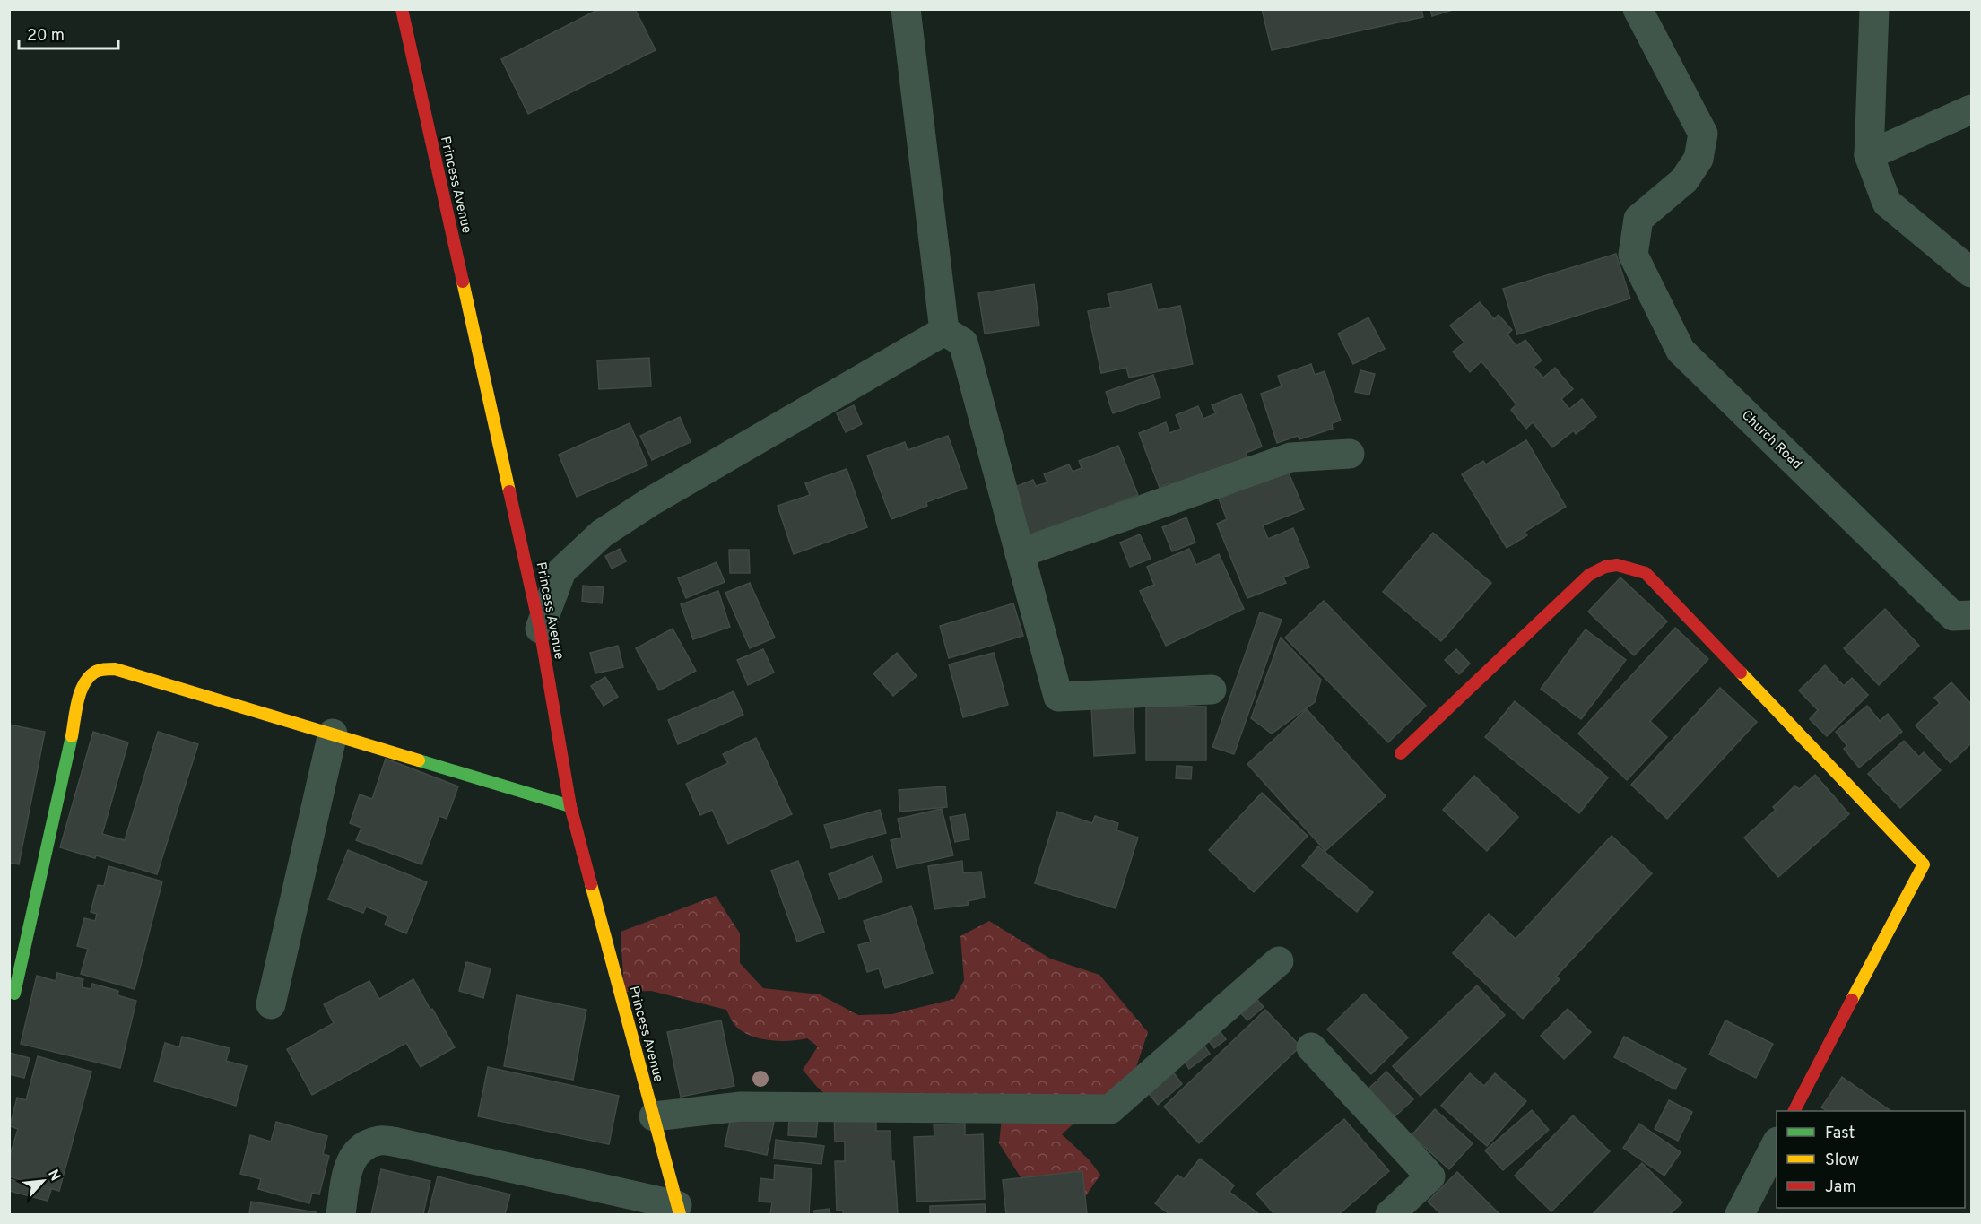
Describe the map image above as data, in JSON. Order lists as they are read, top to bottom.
{
  "streets": {
    "street": ["Princess Avenue", "Church Road"]
  },
  "legend": ["Fast", "Slow", "Jam"],
  "scale_bar": "20 m",
  "north": "top right"
}
